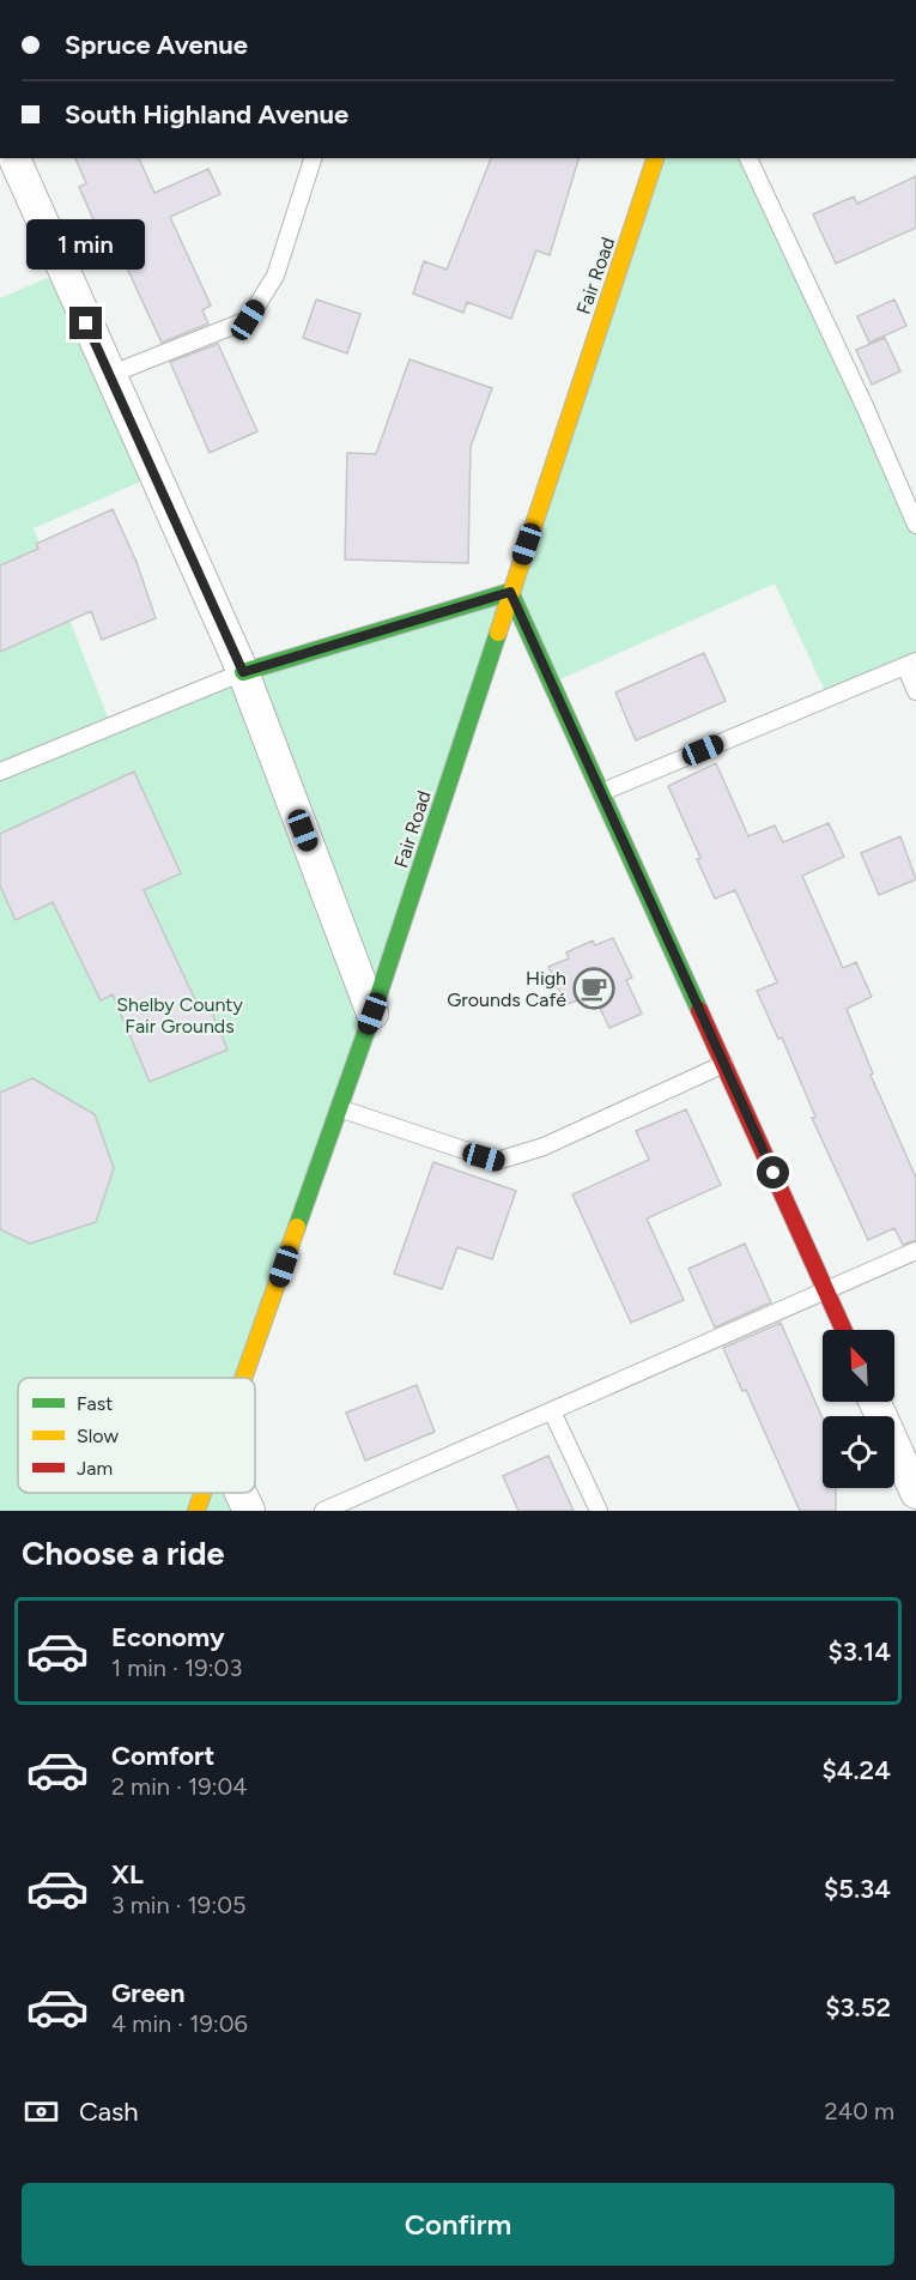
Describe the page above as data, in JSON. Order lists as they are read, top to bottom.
{
  "streets": {
    "main road": ["Fair Road"]
  },
  "parks": ["Shelby County Fair Grounds"],
  "places": {
    "cafe": ["High Grounds Café"]
  },
  "legend": ["Fast", "Slow", "Jam"],
  "north": "top left",
  "page": {
    "banner": ["Spruce Avenue", "South Highland Avenue"],
    "bubble": "1 min",
    "heading": "Choose a ride",
    "list": [
      {
        "name": "Economy",
        "note": "1 min · 19:03",
        "value": "$3.14"
      },
      {
        "name": "Comfort",
        "note": "2 min · 19:04",
        "value": "$4.24"
      },
      {
        "name": "XL",
        "note": "3 min · 19:05",
        "value": "$5.34"
      },
      {
        "name": "Green",
        "note": "4 min · 19:06",
        "value": "$3.52"
      }
    ],
    "pay": ["Cash", "240 m"],
    "buttons": "Confirm"
  }
}
